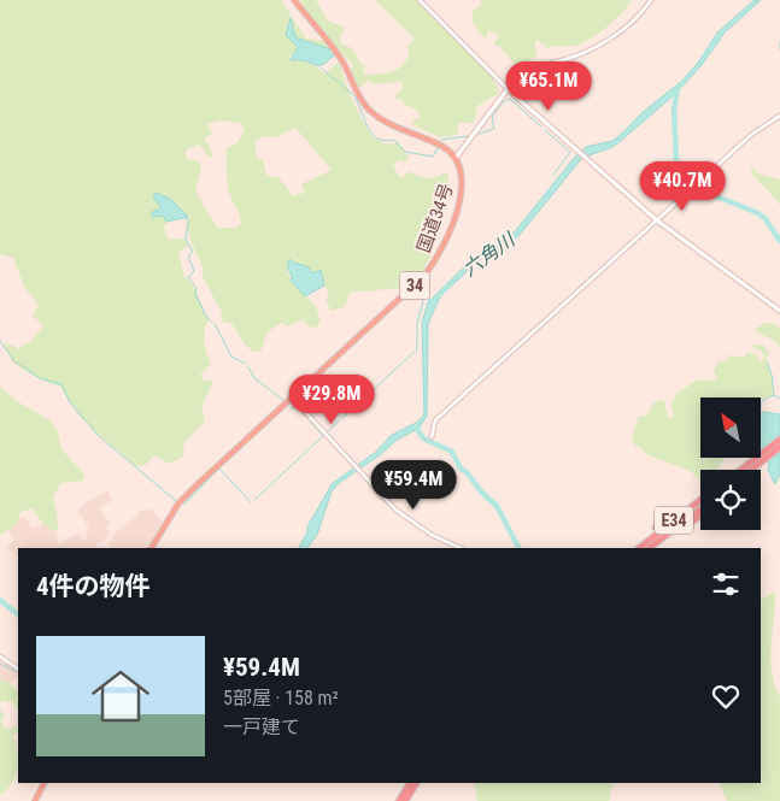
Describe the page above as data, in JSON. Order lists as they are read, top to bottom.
{
  "streets": {
    "highway": ["国道34号", "34", "E34"]
  },
  "water": ["六角川"],
  "north": "top left",
  "page": {
    "price": [
      "¥65.1M",
      "¥40.7M",
      "¥29.8M",
      "¥59.4M"
    ],
    "heading": "4件の物件",
    "list": [
      {
        "name": "¥59.4M",
        "note": "5部屋 · 158 m² · 一戸建て"
      }
    ]
  }
}
